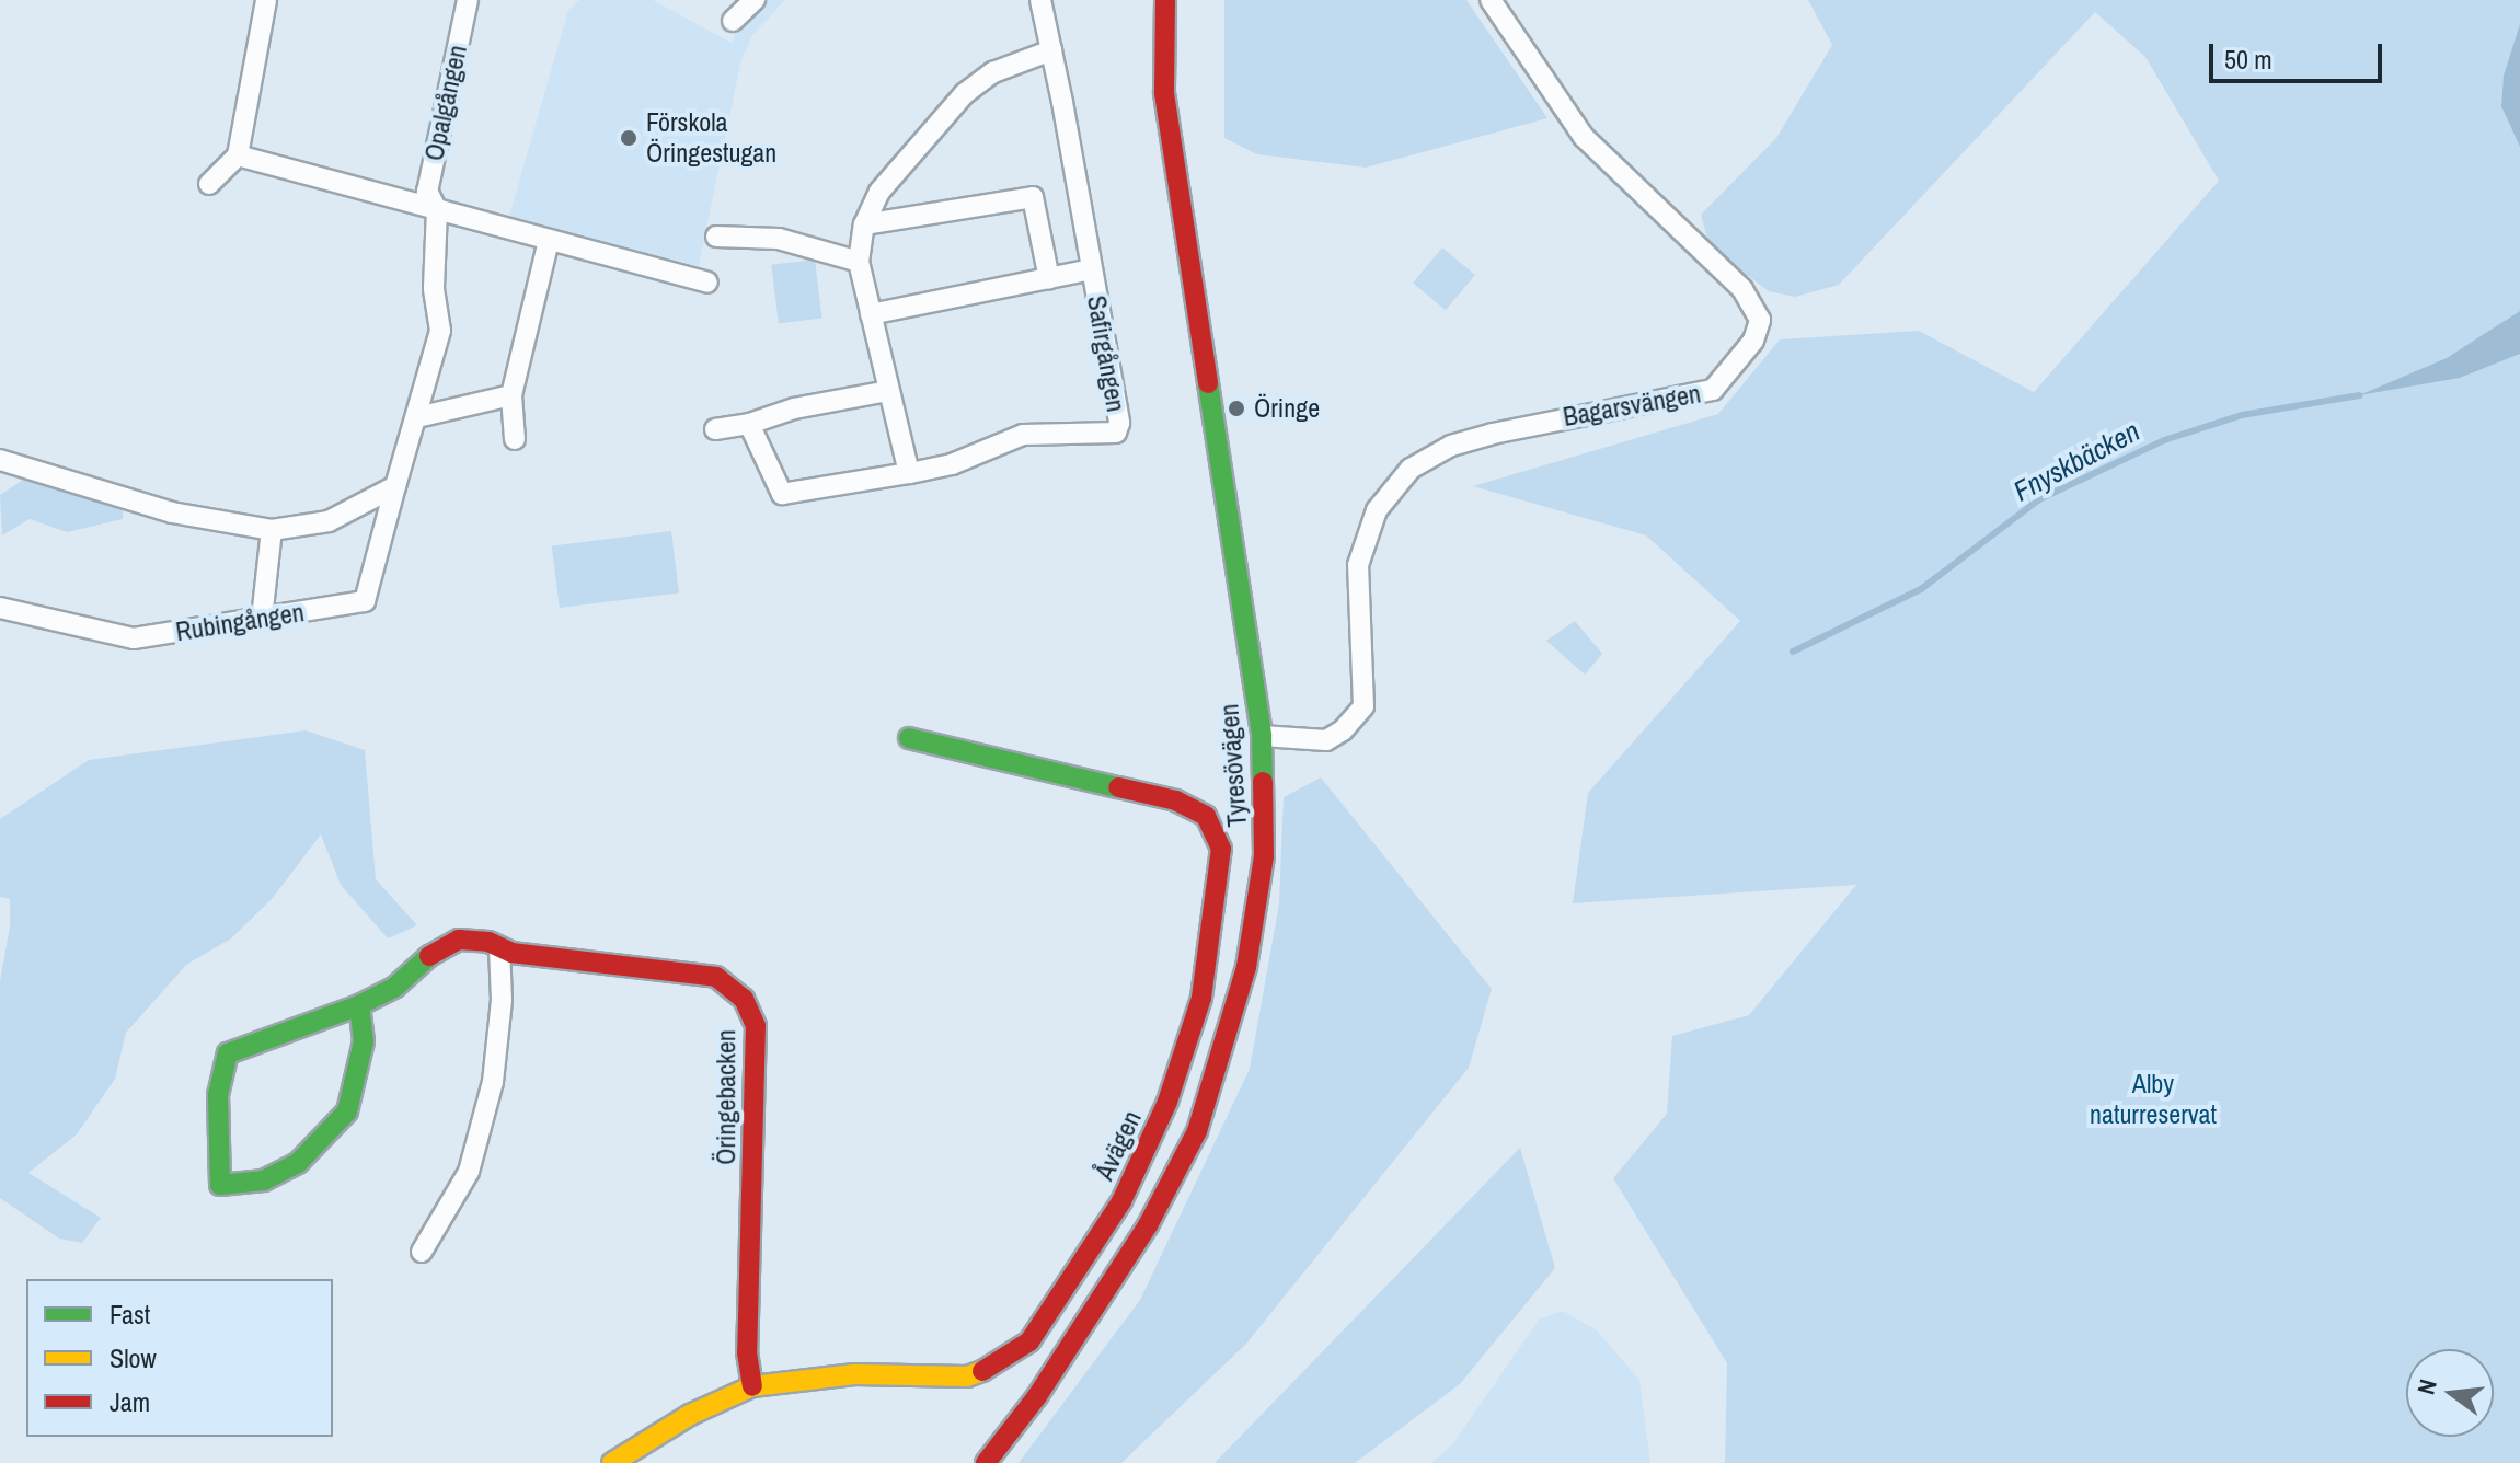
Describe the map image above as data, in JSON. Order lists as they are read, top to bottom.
{
  "streets": {
    "street": [
      "Opalgången",
      "Safirgången",
      "Bagarsvängen",
      "Rubingången",
      "Tyresövägen",
      "Öringebacken",
      "Åvägen"
    ]
  },
  "crossings": [
    ["Opalgången", "Rubingången"],
    ["Bagarsvängen", "Tyresövägen"],
    ["Öringebacken", "Åvägen"]
  ],
  "water": ["Fnyskbäcken"],
  "parks": ["Alby naturreservat"],
  "places": ["Förskola Öringestugan", "Öringe"],
  "legend": ["Fast", "Slow", "Jam"],
  "scale_bar": "50 m",
  "north": "left"
}
